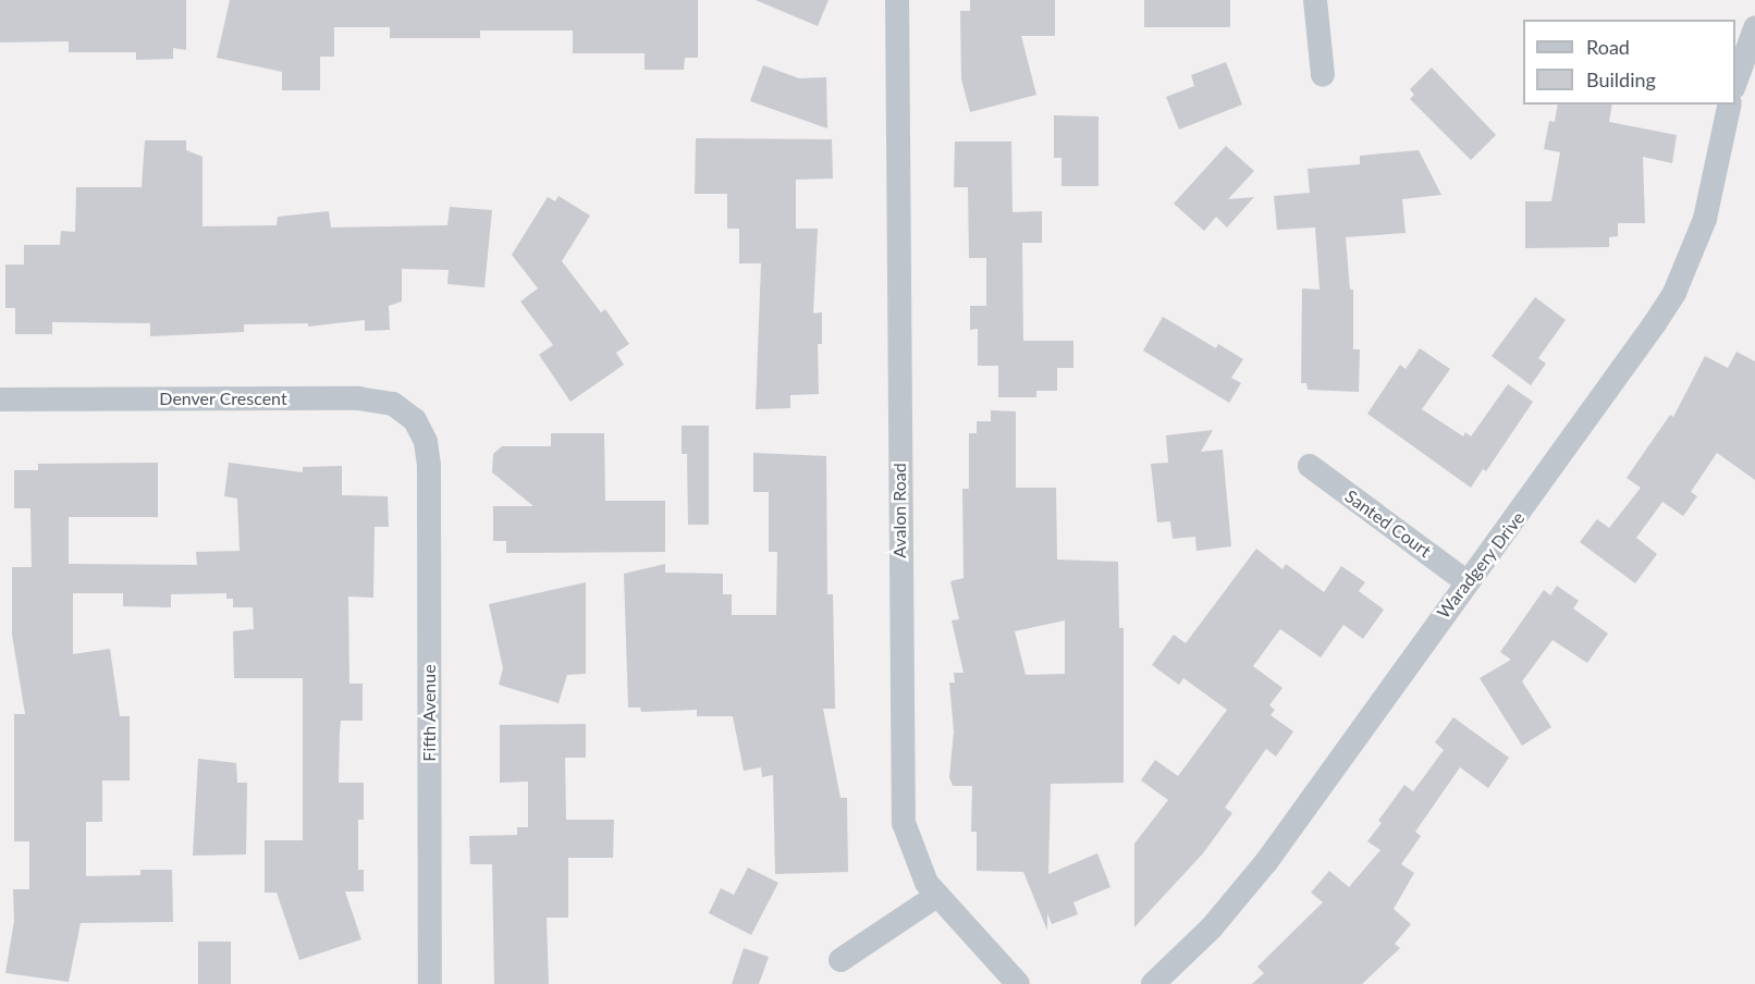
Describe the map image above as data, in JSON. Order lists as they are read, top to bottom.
{
  "streets": {
    "street": [
      "Denver Crescent",
      "Avalon Road",
      "Santed Court",
      "Waradgery Drive",
      "Fifth Avenue"
    ]
  },
  "crossings": [
    ["Denver Crescent", "Fifth Avenue"],
    ["Santed Court", "Waradgery Drive"]
  ],
  "legend": ["Road", "Building"]
}
